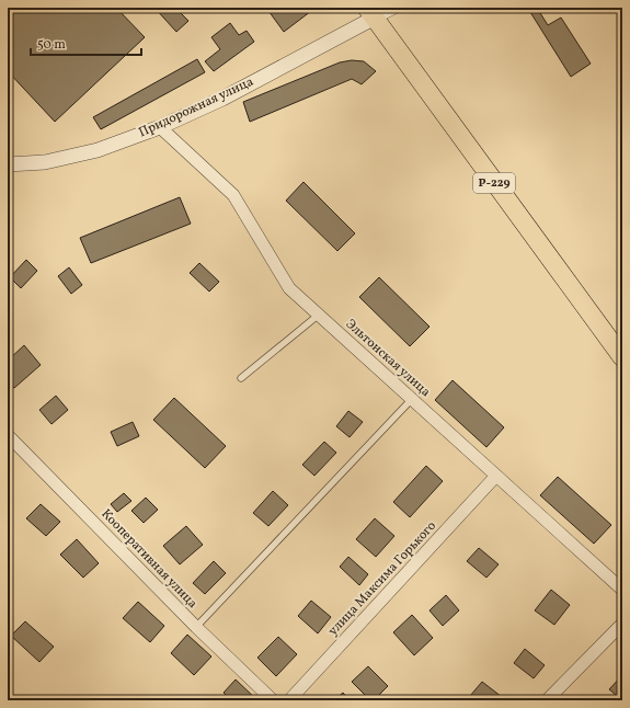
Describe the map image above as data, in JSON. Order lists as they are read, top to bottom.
{
  "streets": {
    "main road": ["Р-229"],
    "street": [
      "Придорожная улица",
      "Эльтонская улица",
      "Кооперативная улица",
      "улица Максима Горького"
    ]
  },
  "crossings": [
    ["Придорожная улица", "Р-229"],
    ["Придорожная улица", "Эльтонская улица"],
    ["Эльтонская улица", "улица Максима Горького"]
  ],
  "scale_bar": "50 m"
}
